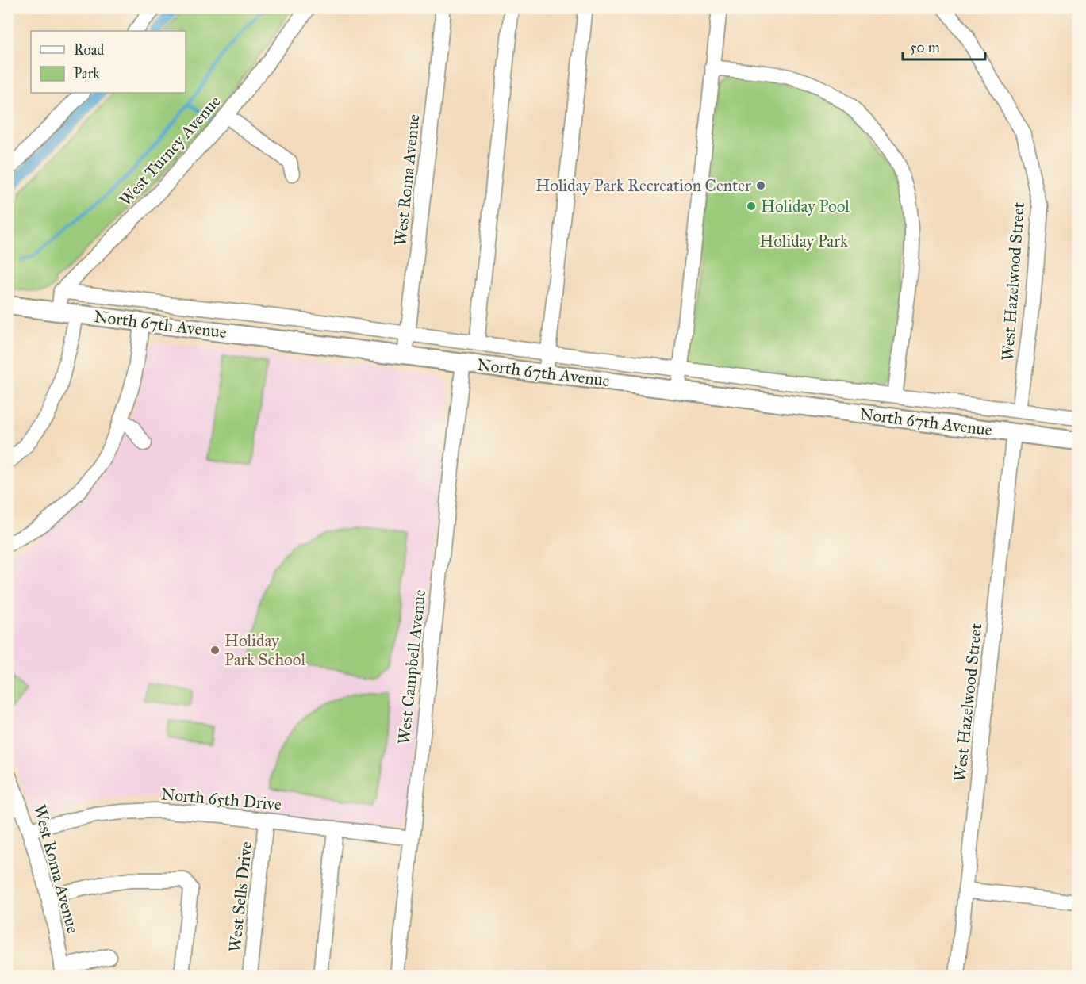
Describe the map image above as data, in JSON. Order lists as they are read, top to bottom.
{
  "streets": {
    "main road": ["North 67th Avenue"],
    "street": [
      "West Turney Avenue",
      "West Roma Avenue",
      "West Hazelwood Street",
      "West Campbell Avenue",
      "North 65th Drive",
      "West Sells Drive"
    ]
  },
  "crossings": [
    ["West Turney Avenue", "North 67th Avenue"],
    ["West Roma Avenue", "North 67th Avenue"],
    ["West Roma Avenue", "North 65th Drive"],
    ["West Hazelwood Street", "North 67th Avenue"],
    ["North 67th Avenue", "West Campbell Avenue"],
    ["West Campbell Avenue", "North 65th Drive"],
    ["North 65th Drive", "West Sells Drive"]
  ],
  "parks": ["Holiday Park"],
  "places": ["Holiday Park Recreation Center", "Holiday Pool", "Holiday Park School"],
  "legend": ["Road", "Park"],
  "scale_bar": "50 m"
}
